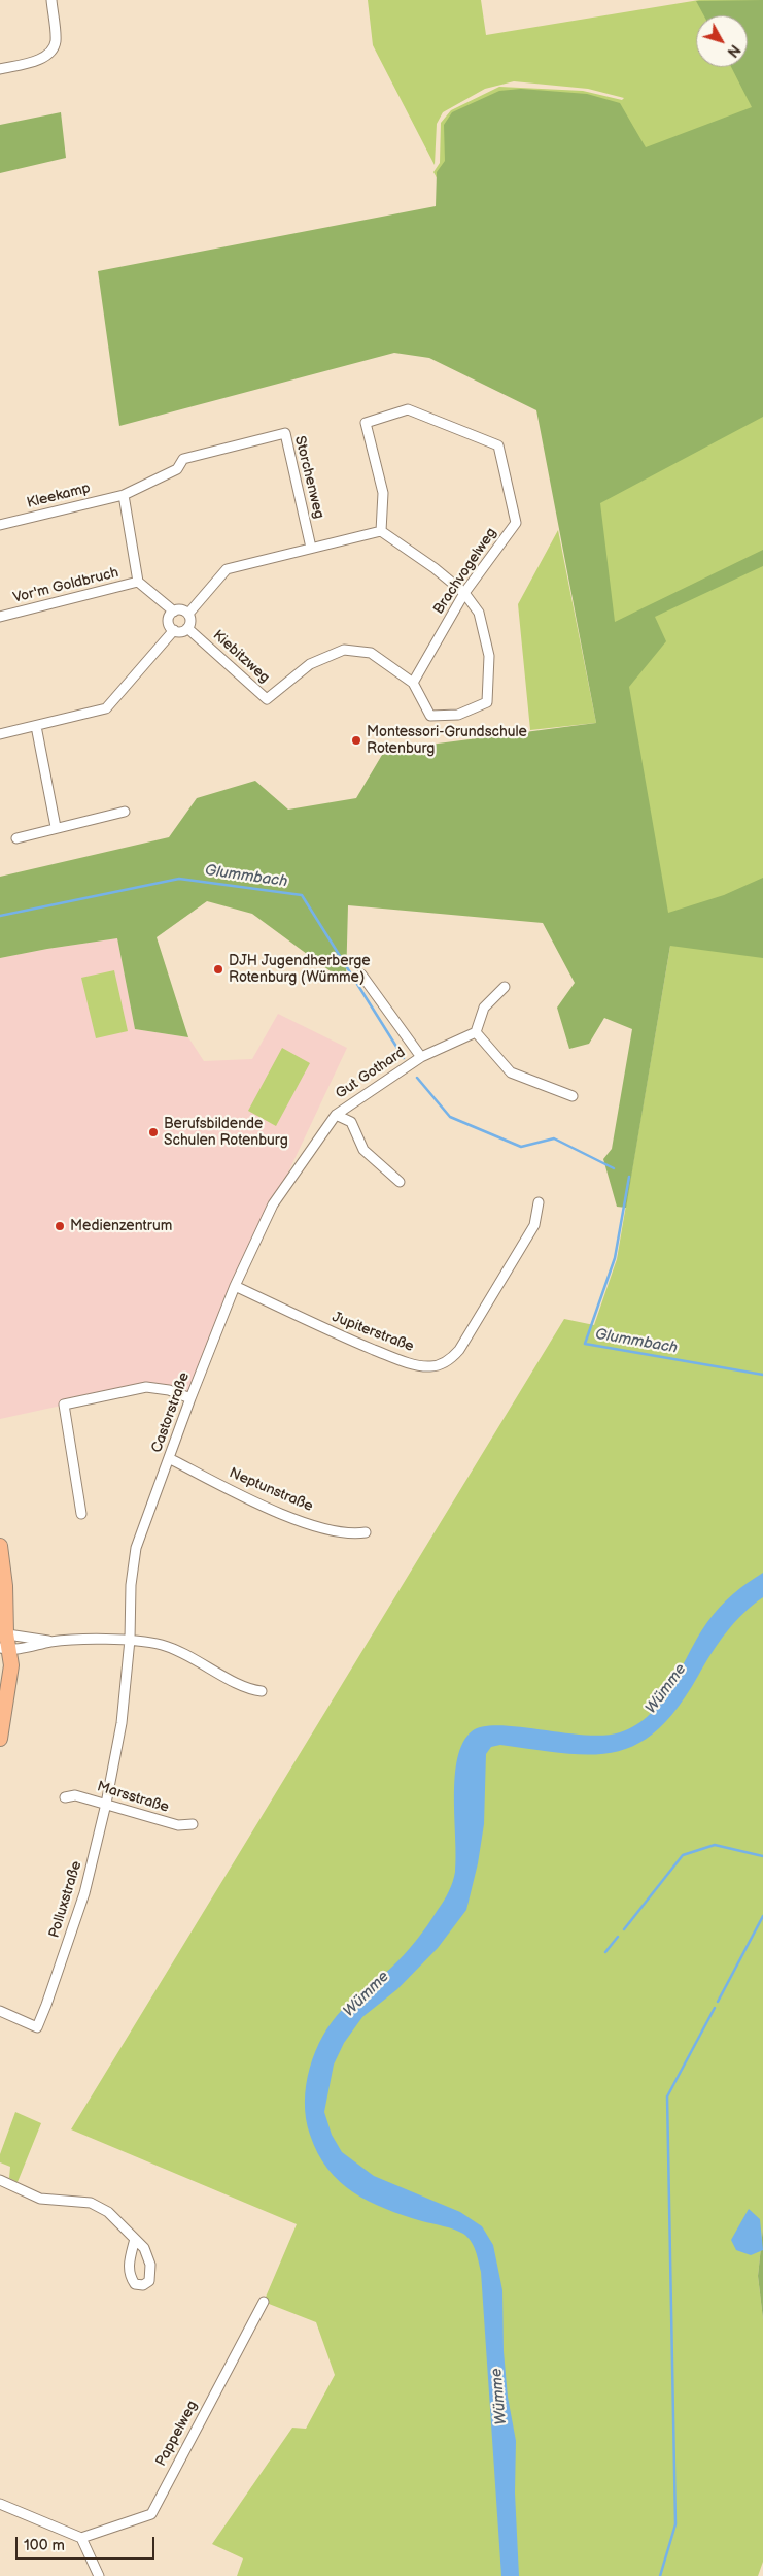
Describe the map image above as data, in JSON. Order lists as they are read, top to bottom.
{
  "streets": {
    "street": [
      "Storchenweg",
      "Kleekamp",
      "Brachvogelweg",
      "Vor'm Goldbruch",
      "Kiebitzweg",
      "Gut Gothard",
      "Jupiterstraße",
      "Castorstraße",
      "Neptunstraße",
      "Marsstraße",
      "Polluxstraße",
      "Pappelweg"
    ]
  },
  "crossings": [
    ["Storchenweg", "Kleekamp"],
    ["Brachvogelweg", "Kiebitzweg"],
    ["Gut Gothard", "Castorstraße"],
    ["Jupiterstraße", "Castorstraße"],
    ["Castorstraße", "Neptunstraße"],
    ["Castorstraße", "Polluxstraße"],
    ["Marsstraße", "Polluxstraße"]
  ],
  "water": ["Glummbach", "Wümme"],
  "places": [
    "Montessori-Grundschule Rotenburg",
    "DJH Jugendherberge Rotenburg (Wümme)",
    "Berufsbildende Schulen Rotenburg",
    "Medienzentrum"
  ],
  "scale_bar": "100 m",
  "north": "bottom right"
}
